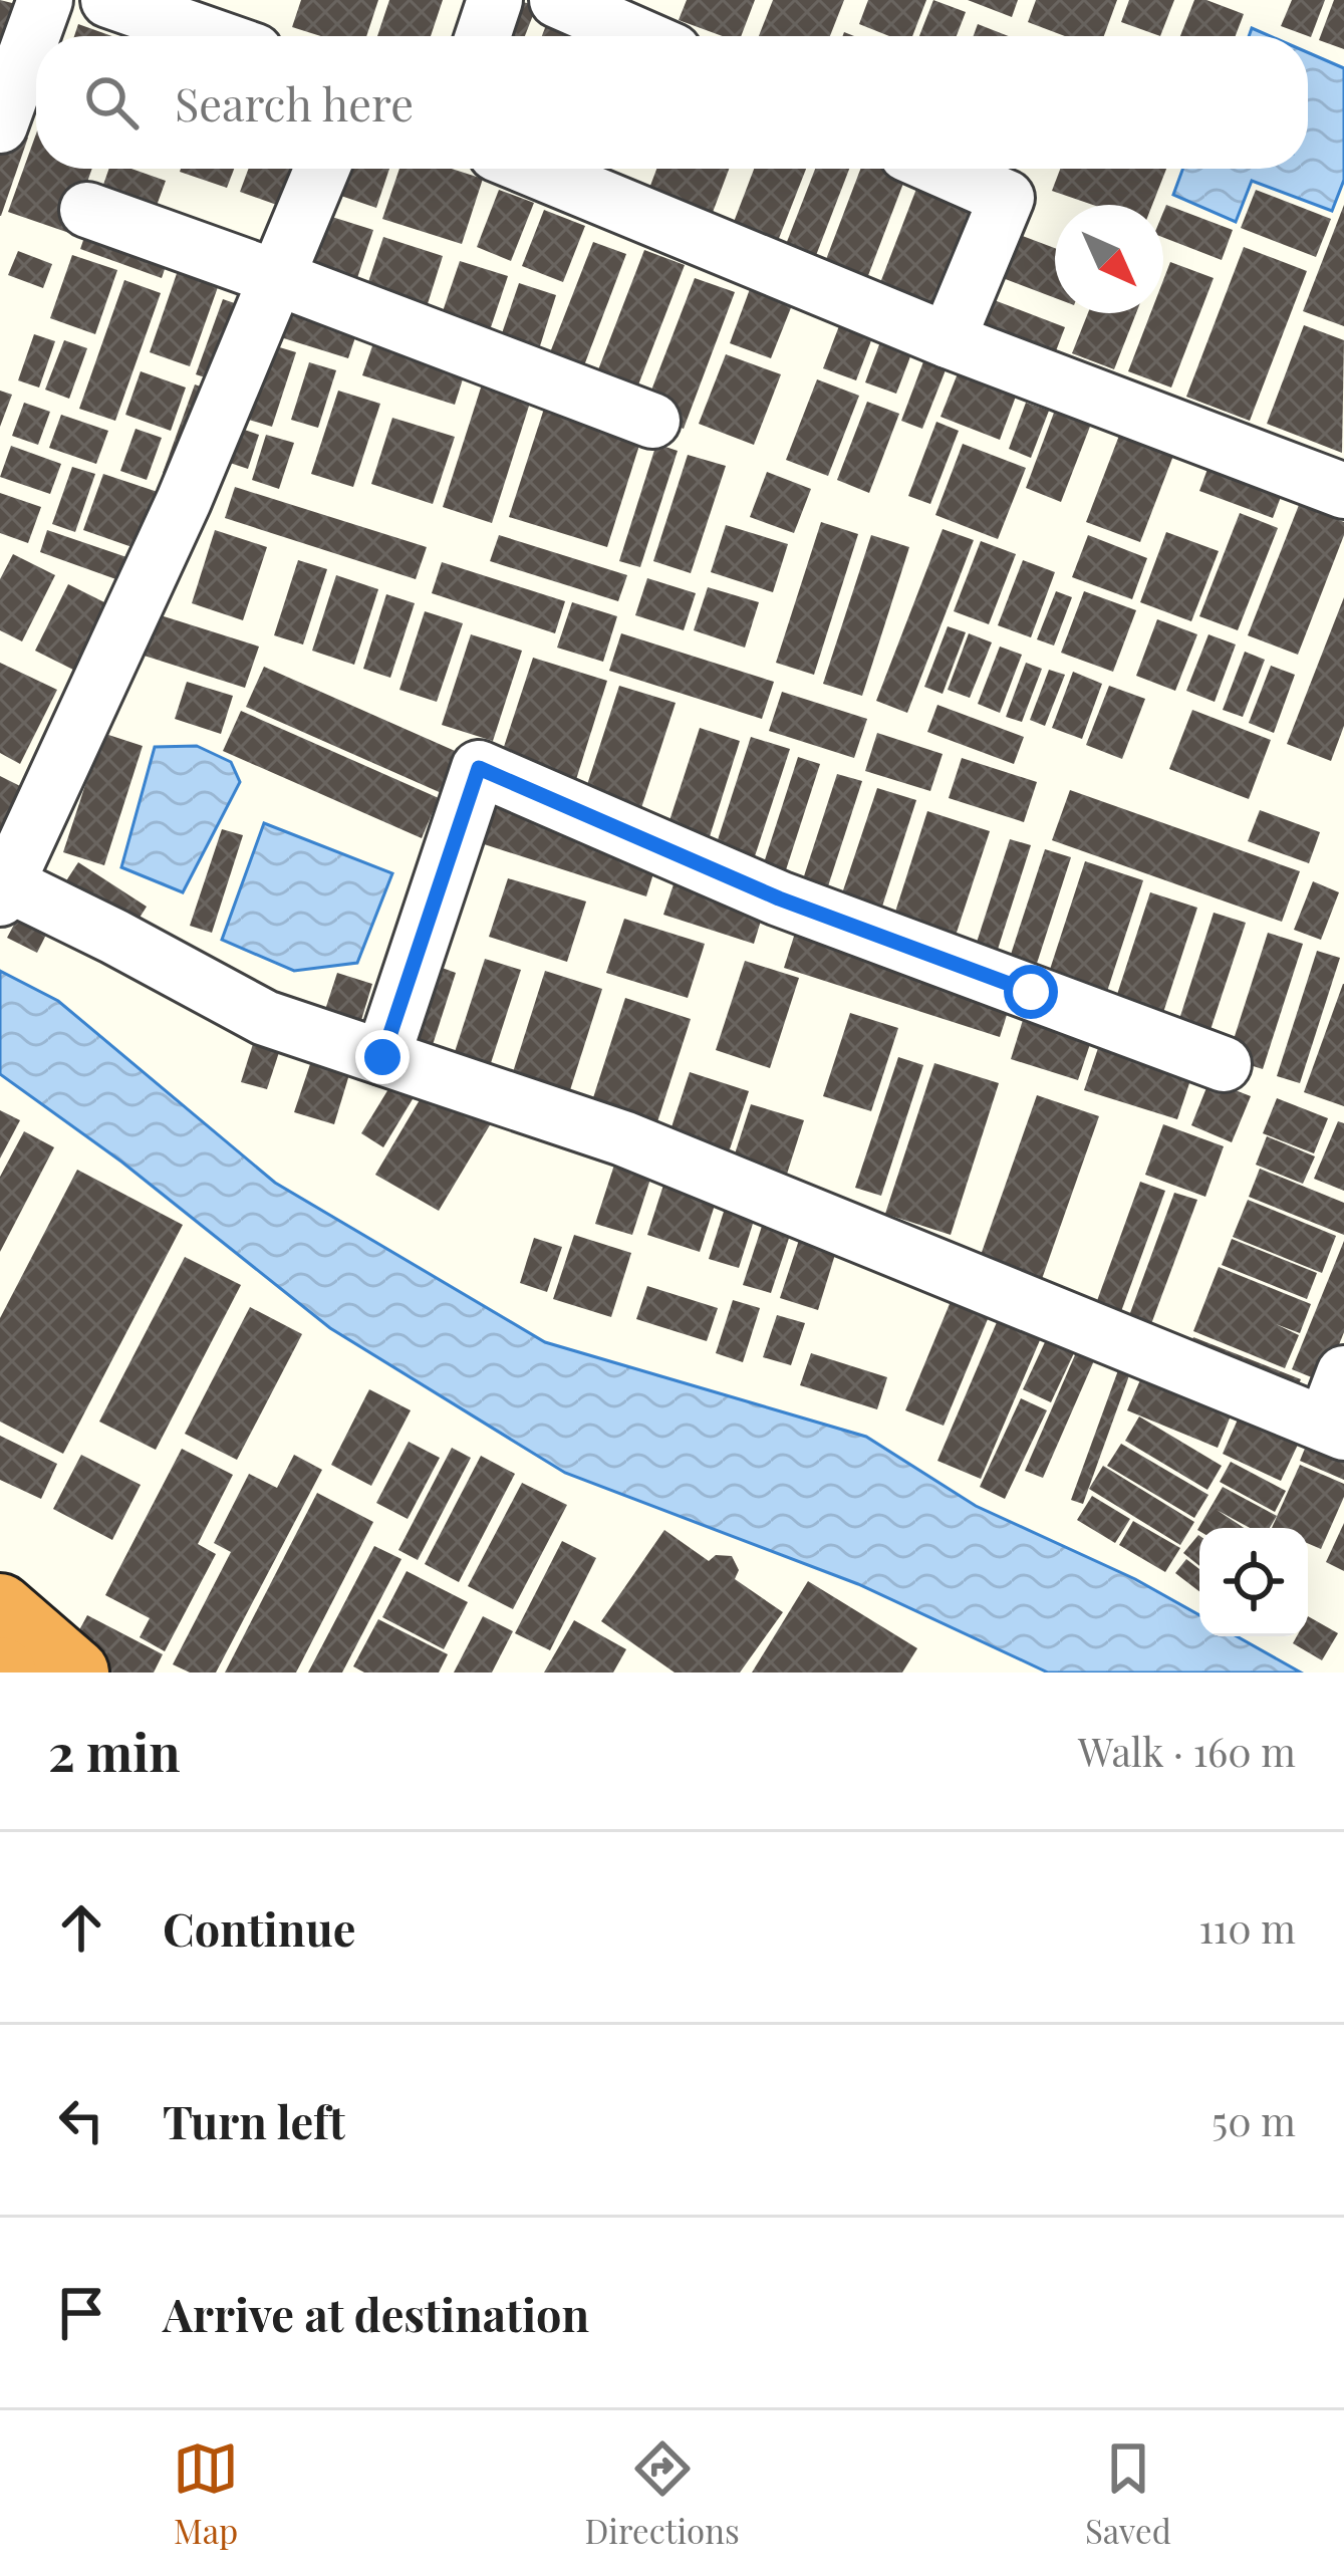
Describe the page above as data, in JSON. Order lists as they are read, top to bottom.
{
  "north": "bottom right",
  "page": {
    "search": "Search here",
    "heading": ["2 min", "Walk · 160 m"],
    "list": [
      ["Continue", "110 m"],
      ["Turn left", "50 m"],
      "Arrive at destination"
    ],
    "nav": ["Map", "Directions", "Saved"]
  }
}
